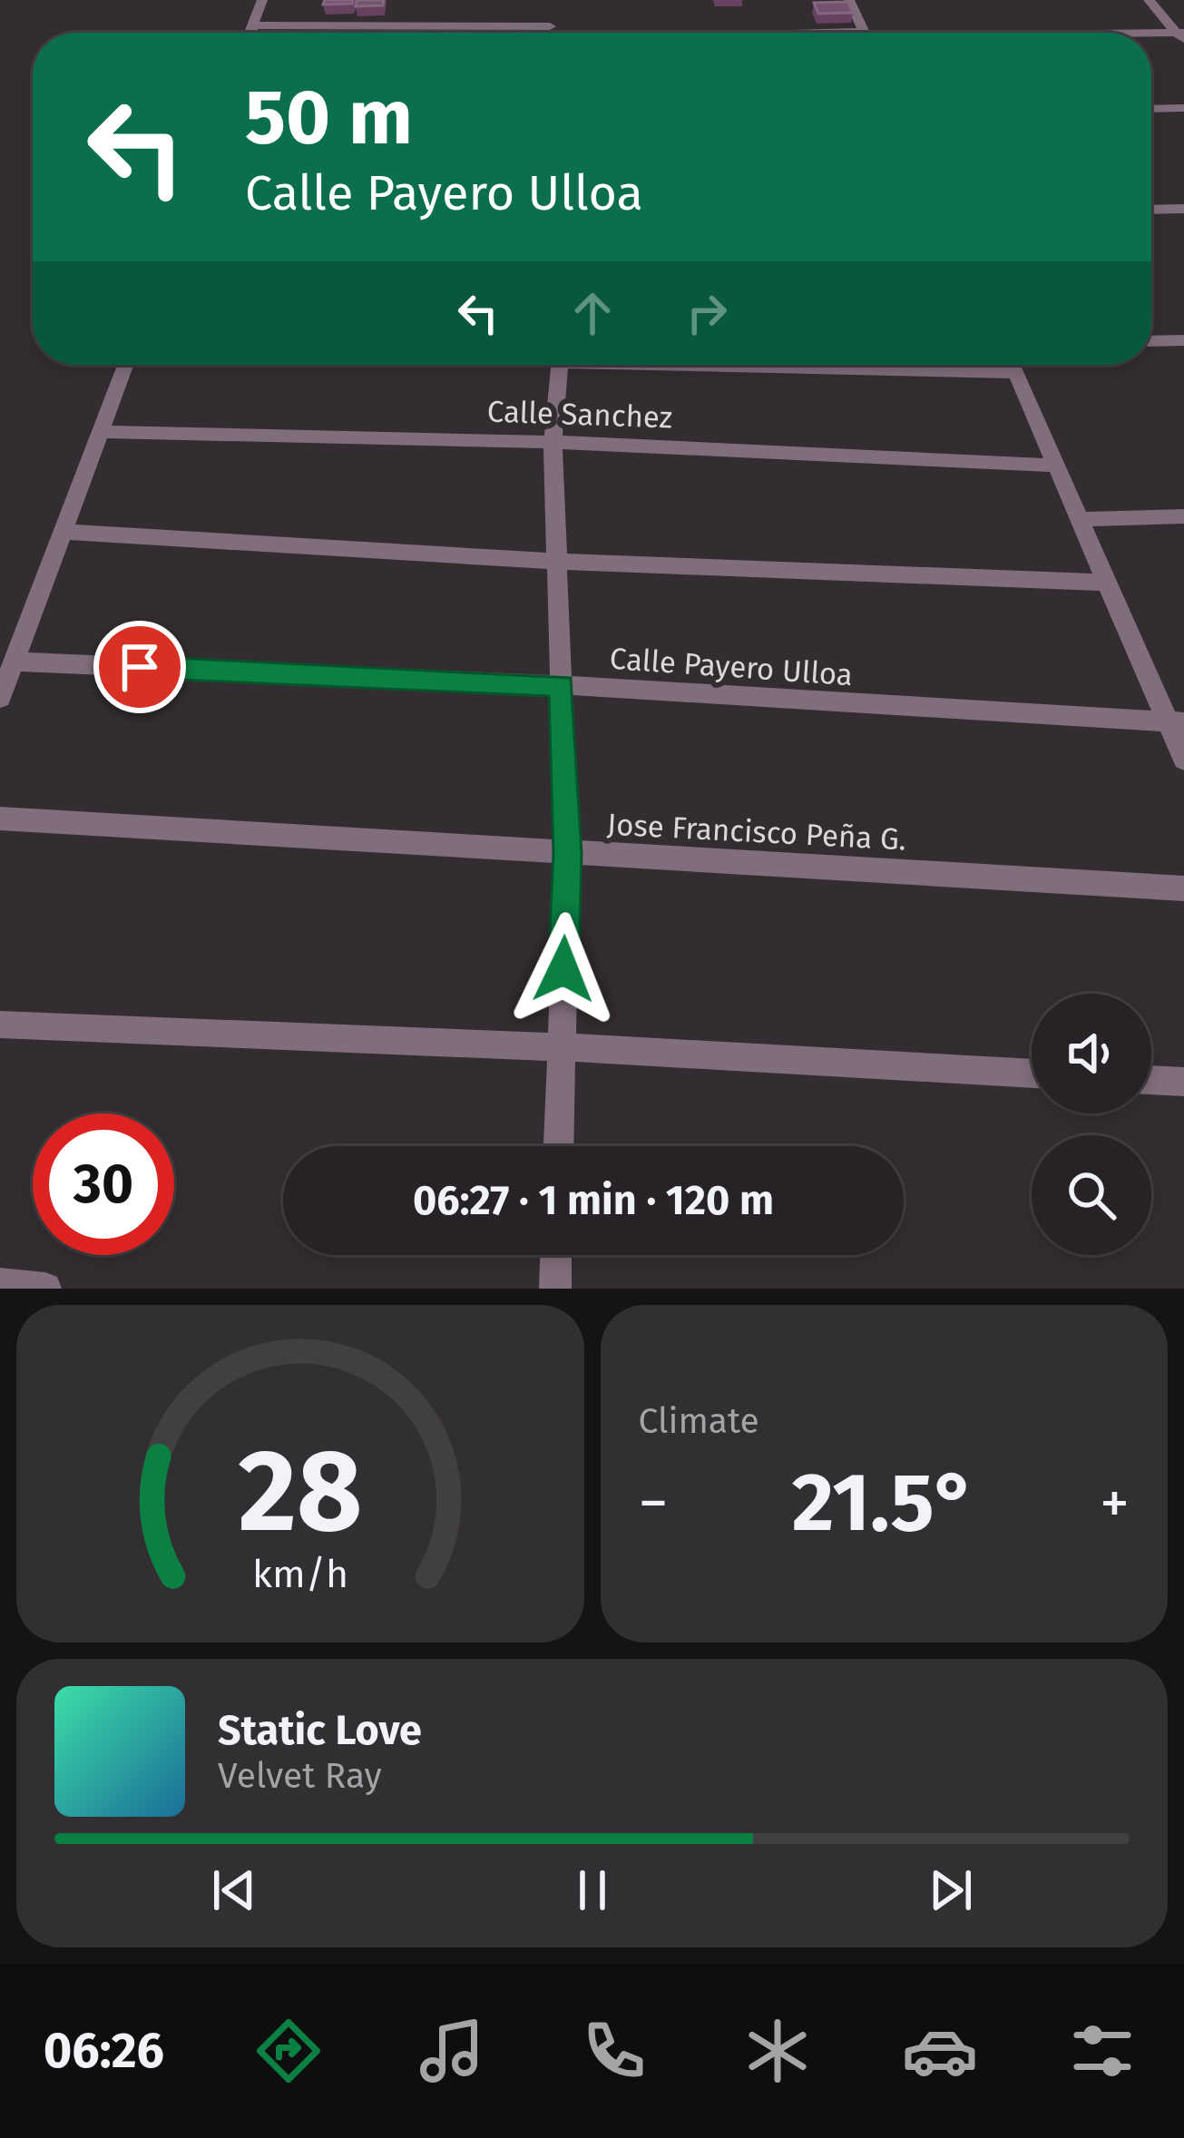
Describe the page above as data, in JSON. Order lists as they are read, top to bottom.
{
  "streets": {
    "street": ["Calle Sanchez", "Calle Payero Ulloa", "Jose Francisco Peña G."]
  },
  "page": {
    "turn": ["50 m", "Calle Payero Ulloa"],
    "limit": "30",
    "trip": "06:27 · 1 min · 120 m",
    "tile": "Climate",
    "heat": ["−", "21.5°", "+"],
    "song": ["Static Love", "Velvet Ray"],
    "tabs": "06:26",
    "gauge": ["28", "km/h"]
  }
}
